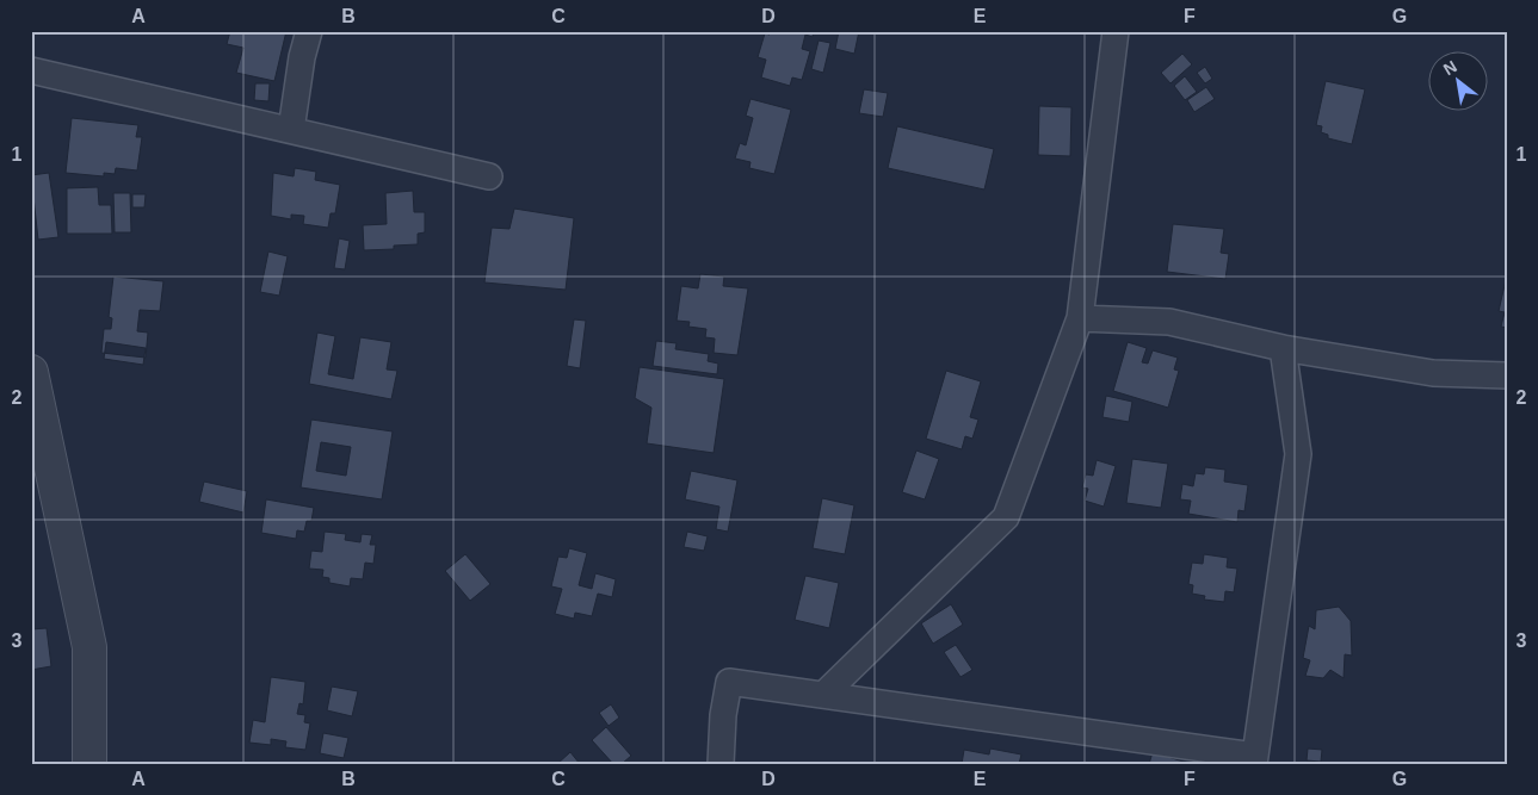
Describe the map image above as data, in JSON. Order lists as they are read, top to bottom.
{
  "north": "top left",
  "grid": {
    "columns": [
      "A",
      "B",
      "C",
      "D",
      "E",
      "F",
      "G"
    ],
    "rows": ["1", "2", "3"]
  }
}
